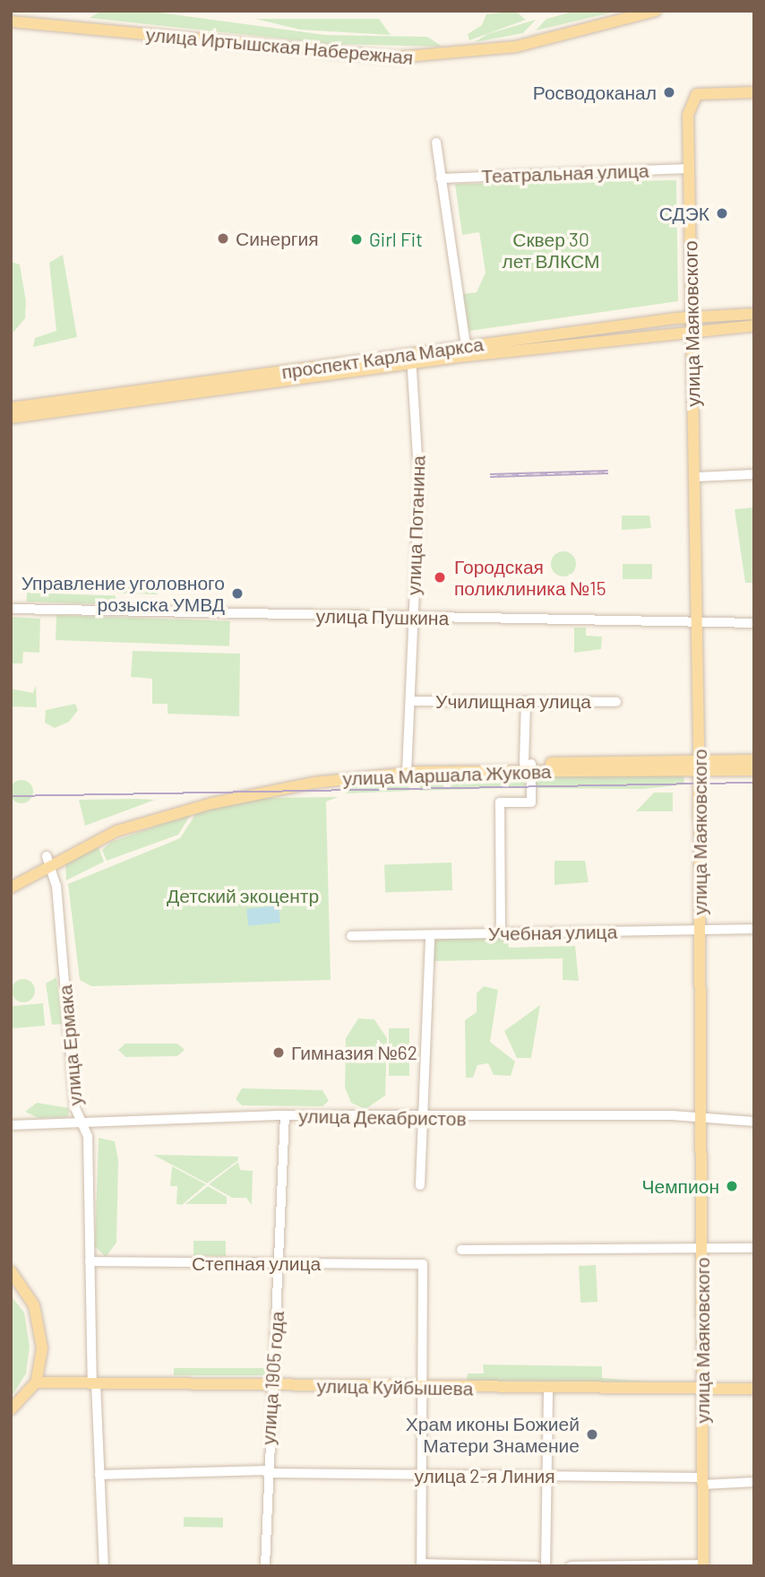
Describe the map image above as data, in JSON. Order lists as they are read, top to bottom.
{
  "streets": {
    "main road": [
      "улица Иртышская Набережная",
      "улица Маяковского",
      "проспект Карла Маркса",
      "улица Маршала Жукова",
      "улица Куйбышева"
    ],
    "street": [
      "Театральная улица",
      "улица Потанина",
      "улица Пушкина",
      "Училищная улица",
      "Учебная улица",
      "улица Ермака",
      "улица Декабристов",
      "Степная улица",
      "улица 1905 года",
      "улица 2-я Линия"
    ]
  },
  "crossings": [
    ["Театральная улица", "улица Маяковского"],
    ["улица Маяковского", "проспект Карла Маркса"],
    ["улица Маяковского", "улица Пушкина"],
    ["улица Маяковского", "улица Маршала Жукова"],
    ["улица Маяковского", "Учебная улица"],
    ["улица Маяковского", "улица Декабристов"],
    ["улица Маяковского", "улица Куйбышева"],
    ["улица Маяковского", "улица 2-я Линия"],
    ["проспект Карла Маркса", "улица Потанина"],
    ["улица Потанина", "улица Пушкина"],
    ["улица Потанина", "Училищная улица"],
    ["улица Потанина", "улица Маршала Жукова"],
    ["улица Маршала Жукова", "улица Ермака"],
    ["улица Ермака", "улица Декабристов"],
    ["улица Ермака", "Степная улица"],
    ["улица Ермака", "улица Куйбышева"],
    ["улица Ермака", "улица 2-я Линия"],
    ["улица Декабристов", "улица 1905 года"],
    ["Степная улица", "улица 1905 года"],
    ["Степная улица", "улица Куйбышева"],
    ["улица 1905 года", "улица Куйбышева"],
    ["улица 1905 года", "улица 2-я Линия"]
  ],
  "parks": ["Сквер 30 лет ВЛКСМ", "Детский экоцентр"],
  "places": [
    "Росводоканал",
    "СДЭК",
    "Синергия",
    "Girl Fit",
    "Городская поликлиника №15",
    "Управление уголовного розыска УМВД",
    "Гимназия №62",
    "Чемпион",
    "Храм иконы Божией Матери Знамение"
  ]
}
